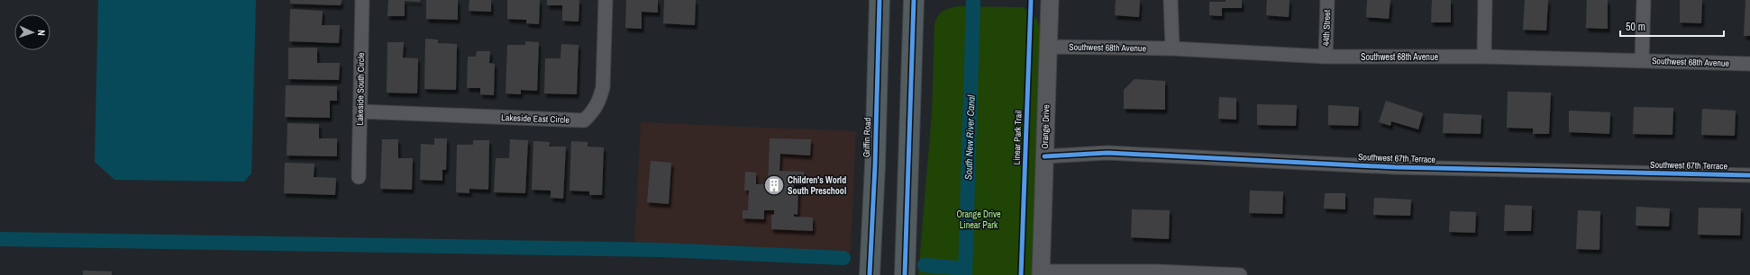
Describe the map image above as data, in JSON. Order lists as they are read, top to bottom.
{
  "streets": {
    "main road": ["Griffin Road"],
    "street": [
      "44th Street",
      "Southwest 68th Avenue",
      "Lakeside South Circle",
      "Lakeside East Circle",
      "Orange Drive",
      "Southwest 67th Terrace"
    ],
    "cycle path": ["Linear Park Trail"]
  },
  "crossings": [
    ["44th Street", "Southwest 68th Avenue"],
    ["Southwest 68th Avenue", "Orange Drive"],
    ["Lakeside South Circle", "Lakeside East Circle"],
    ["Orange Drive", "Southwest 67th Terrace"]
  ],
  "water": ["South New River Canal"],
  "parks": ["Orange Drive Linear Park"],
  "places": {
    "building": ["Children's World South Preschool"]
  },
  "scale_bar": "50 m",
  "north": "right"
}
